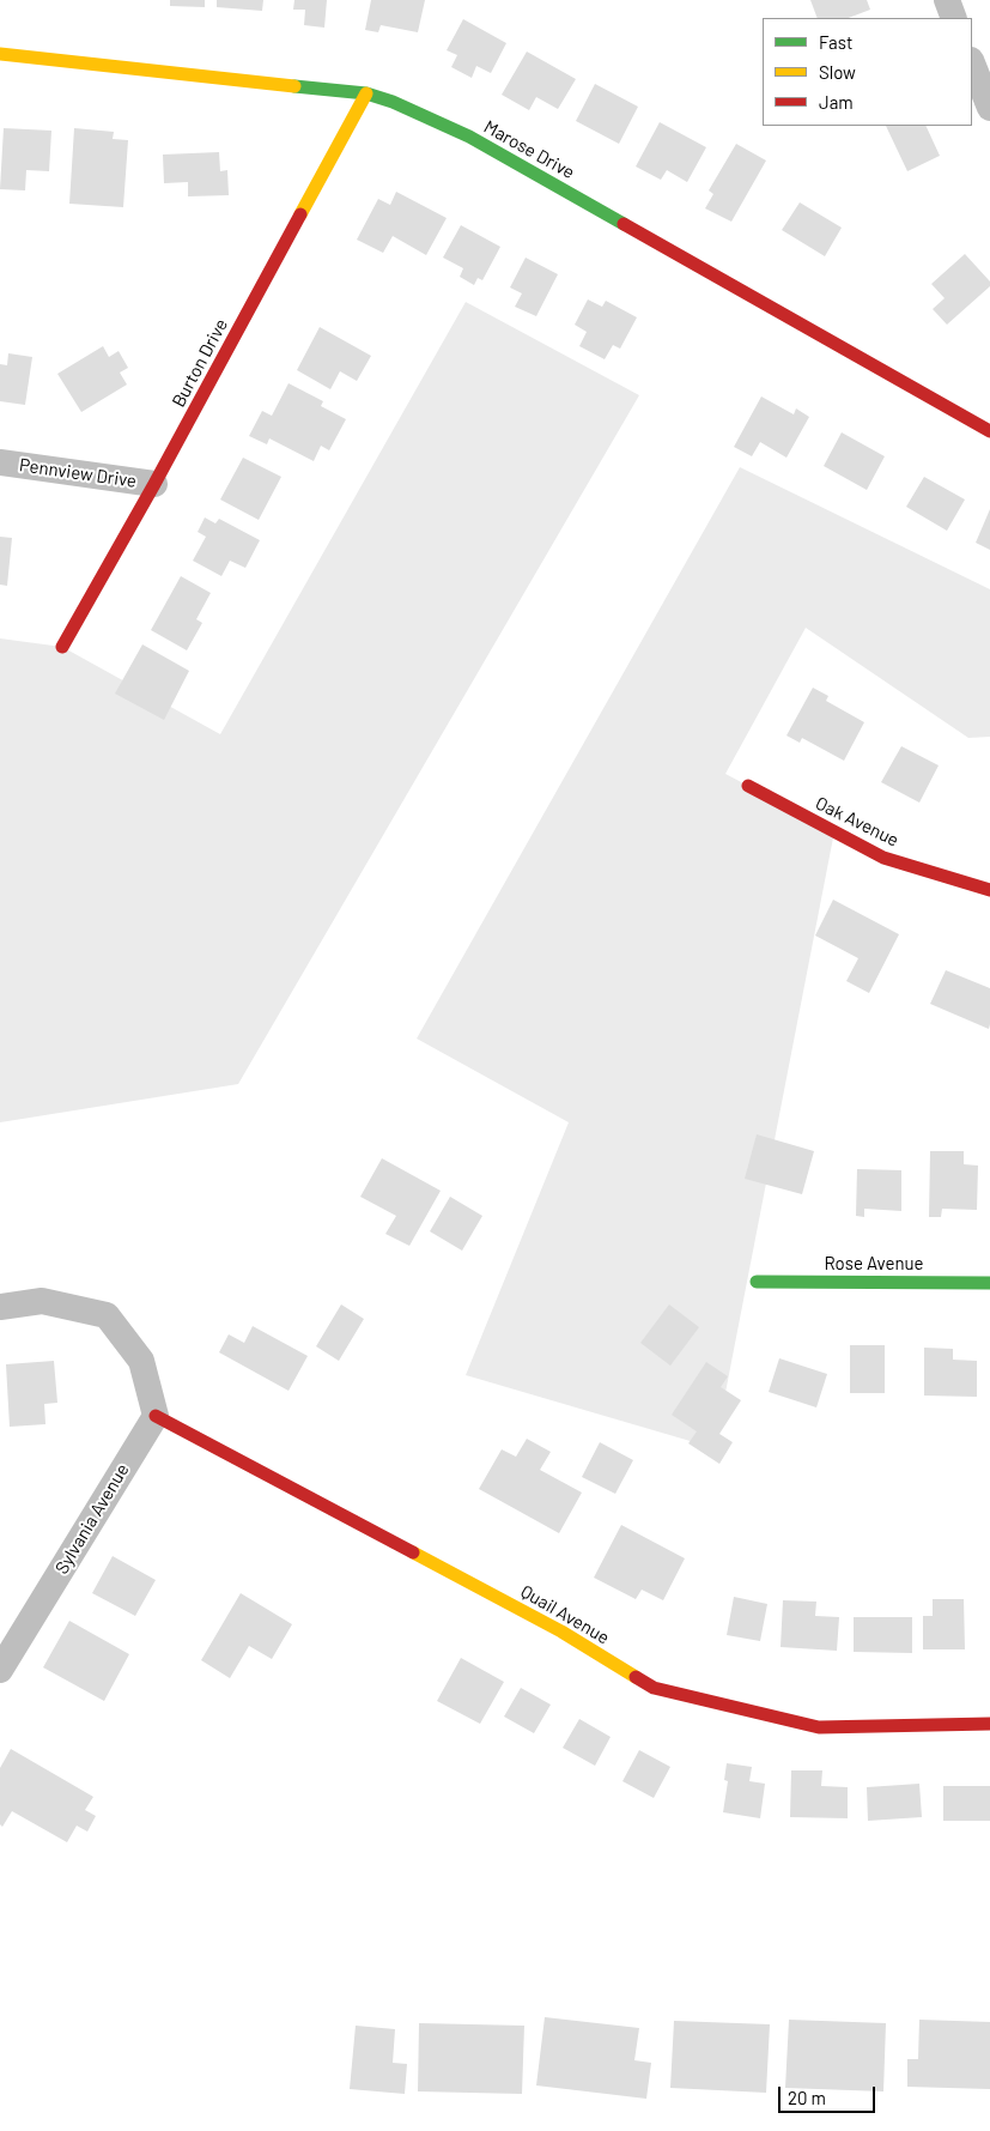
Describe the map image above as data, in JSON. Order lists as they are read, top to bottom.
{
  "streets": {
    "street": [
      "Marose Drive",
      "Burton Drive",
      "Pennview Drive",
      "Oak Avenue",
      "Rose Avenue",
      "Sylvania Avenue",
      "Quail Avenue"
    ]
  },
  "crossings": [
    ["Marose Drive", "Burton Drive"],
    ["Burton Drive", "Pennview Drive"],
    ["Sylvania Avenue", "Quail Avenue"]
  ],
  "legend": ["Fast", "Slow", "Jam"],
  "scale_bar": "20 m"
}
